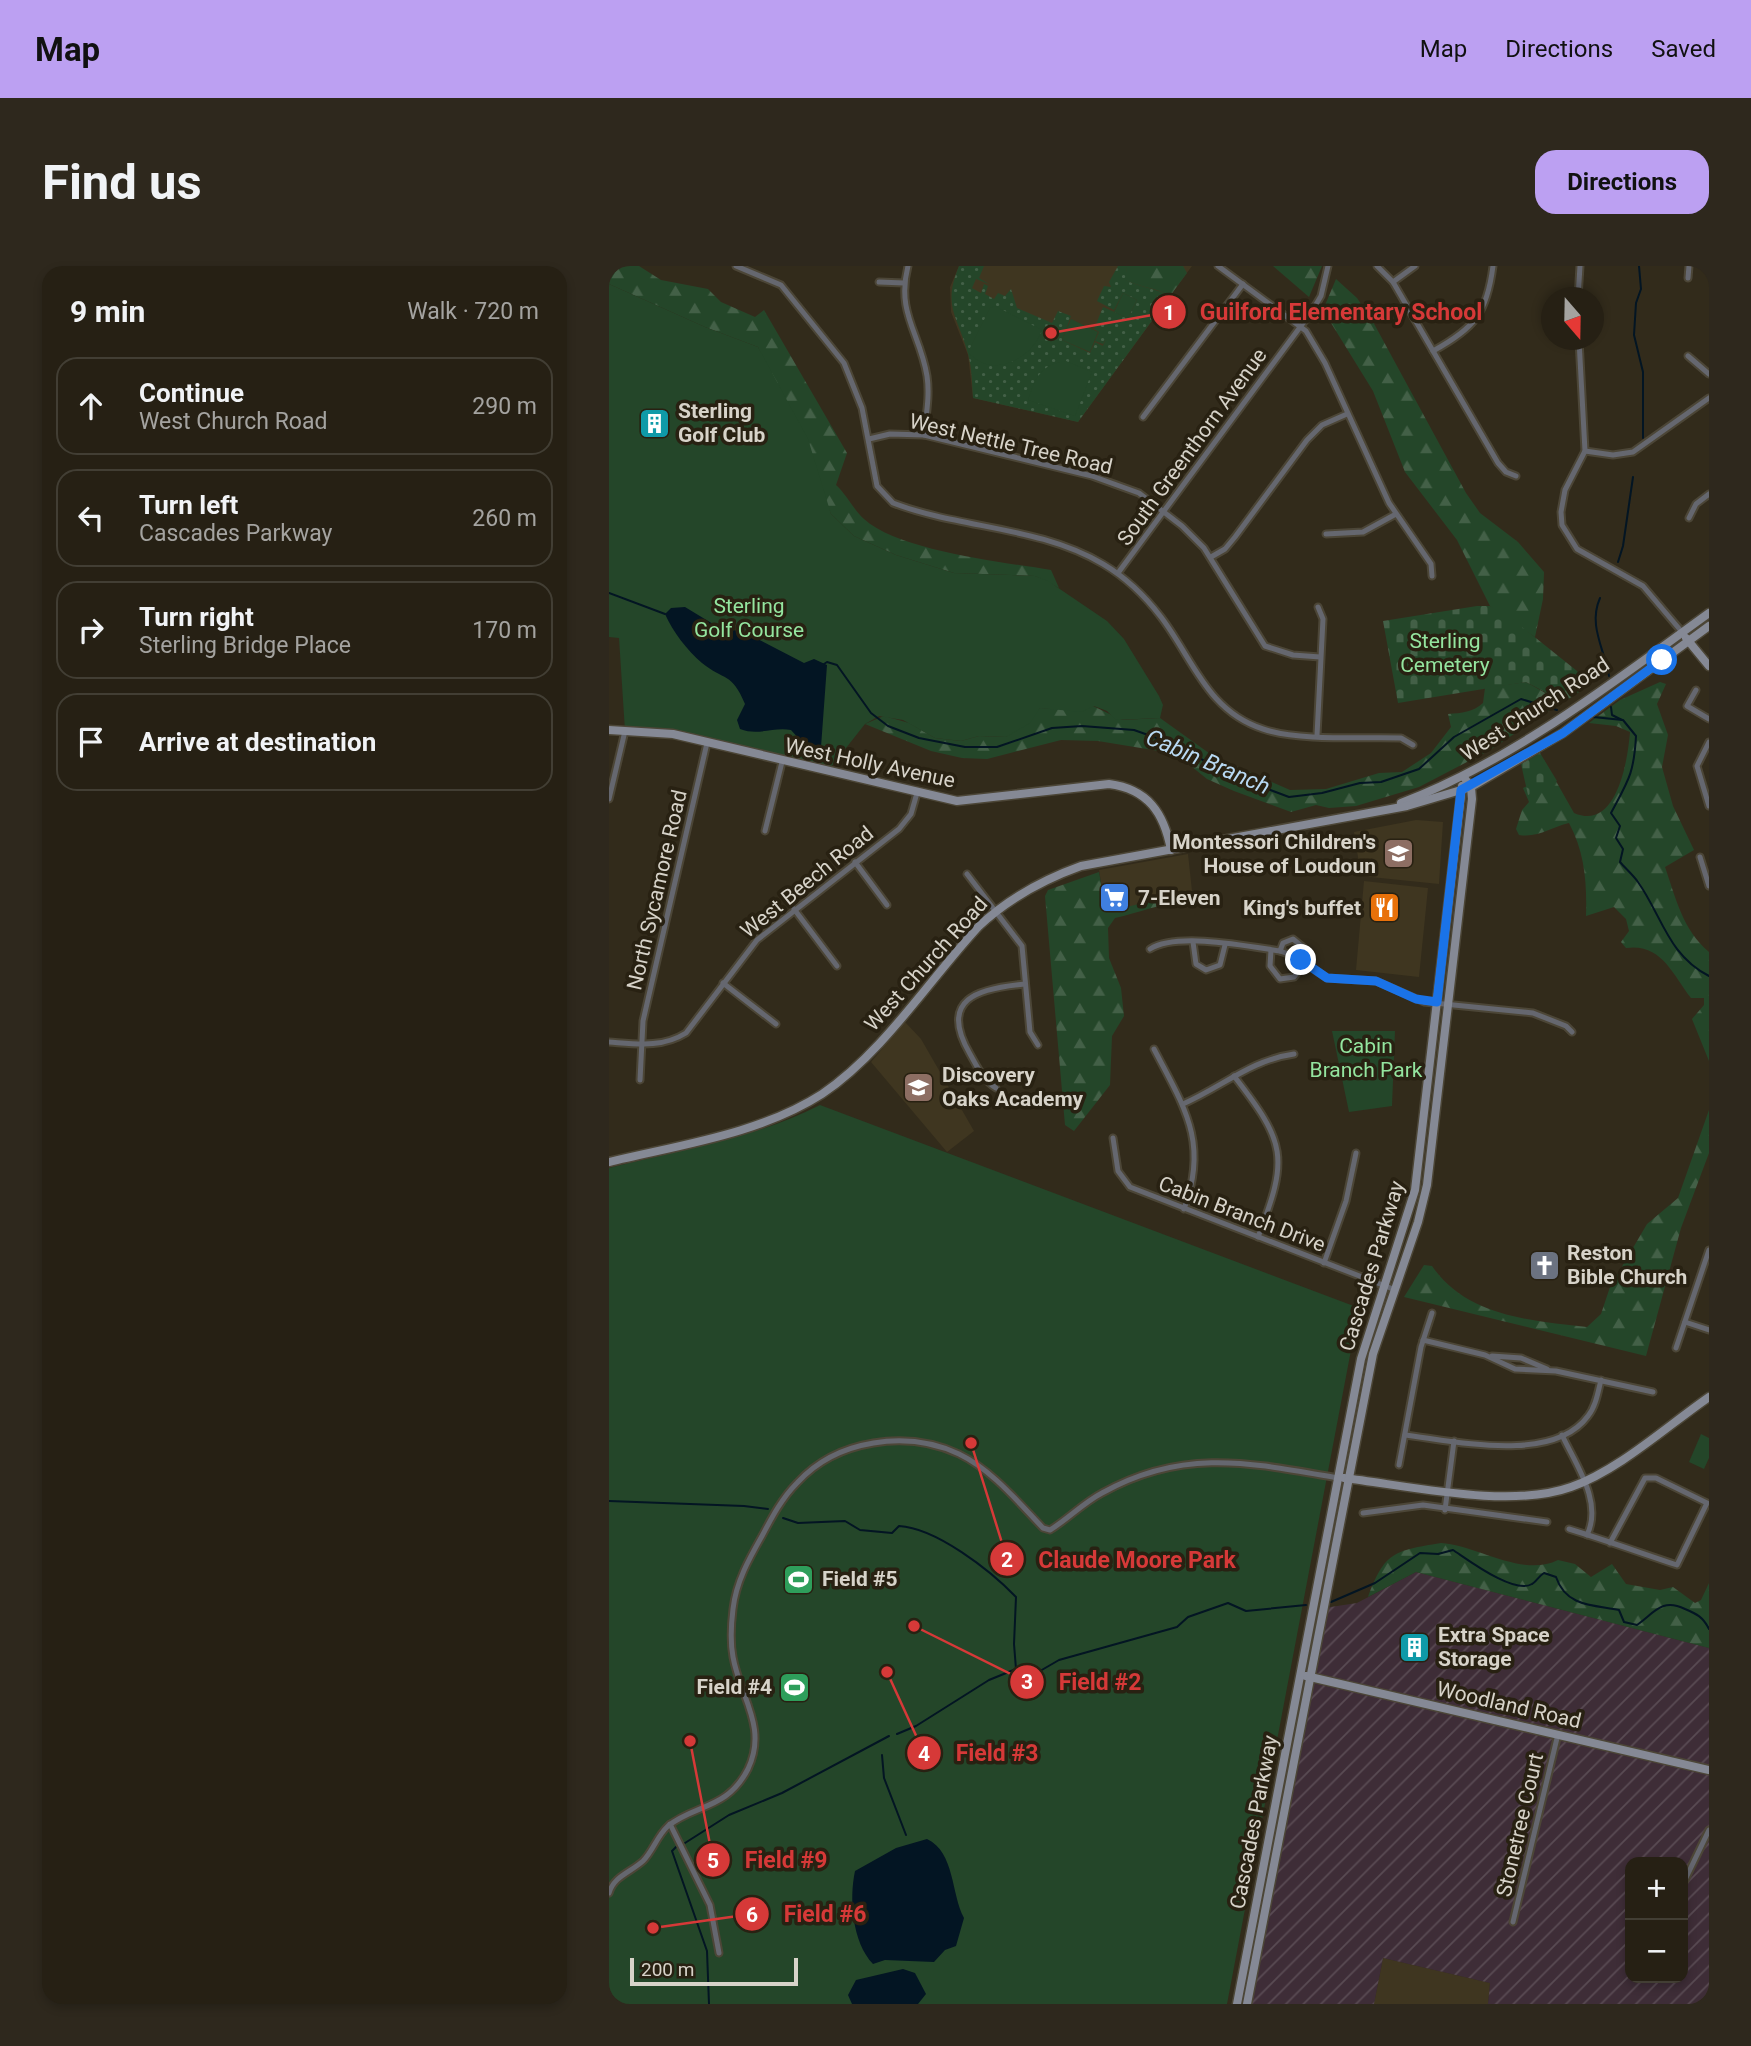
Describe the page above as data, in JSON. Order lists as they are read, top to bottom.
{
  "streets": {
    "main road": [
      "West Church Road",
      "West Holly Avenue",
      "Cascades Parkway",
      "Woodland Road"
    ],
    "street": [
      "West Nettle Tree Road",
      "South Greenthorn Avenue",
      "West Beech Road",
      "North Sycamore Road",
      "Cabin Branch Drive",
      "Stonetree Court"
    ]
  },
  "crossings": [
    ["West Nettle Tree Road", "South Greenthorn Avenue"],
    ["West Church Road", "West Holly Avenue"],
    ["West Church Road", "Cascades Parkway"],
    ["West Holly Avenue", "West Beech Road"],
    ["West Holly Avenue", "North Sycamore Road"],
    ["West Beech Road", "North Sycamore Road"],
    ["Cabin Branch Drive", "Cascades Parkway"],
    ["Cascades Parkway", "Woodland Road"],
    ["Woodland Road", "Stonetree Court"]
  ],
  "water": ["Cabin Branch"],
  "parks": ["Sterling Golf Course", "Sterling Cemetery", "Cabin Branch Park"],
  "places": {
    "other": [
      "Guilford Elementary School",
      "Claude Moore Park",
      "Field #2",
      "Field #3",
      "Field #9",
      "Field #6"
    ],
    "building": ["Sterling Golf Club", "Extra Space Storage"],
    "school or university": ["Montessori Children's House of Loudoun", "Discovery Oaks Academy"],
    "supermarket": ["7-Eleven"],
    "restaurant": ["King's buffet"],
    "church": ["Reston Bible Church"],
    "sports": ["Field #5", "Field #4"]
  },
  "scale_bar": "200 m",
  "north": "bottom",
  "page": {
    "header": "Map",
    "nav": ["Map", "Directions", "Saved"],
    "buttons": "Directions",
    "title": "Find us",
    "heading": ["9 min", "Walk · 720 m"],
    "list": [
      ["Continue", "West Church Road", "290 m"],
      ["Turn left", "Cascades Parkway", "260 m"],
      ["Turn right", "Sterling Bridge Place", "170 m"],
      "Arrive at destination"
    ],
    "map_buttons": ["+", "−"],
    "scale": "200 m"
  }
}
